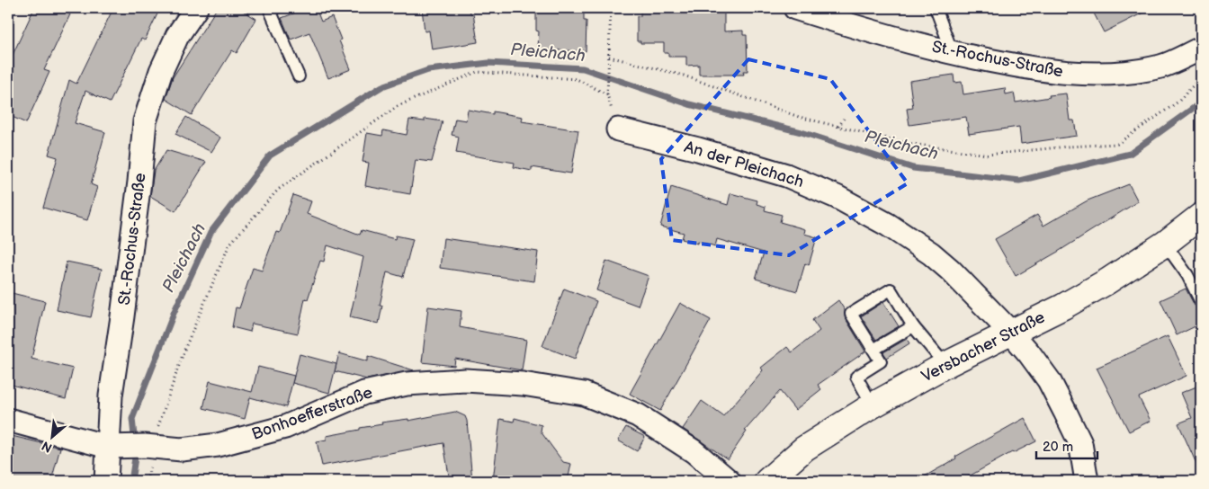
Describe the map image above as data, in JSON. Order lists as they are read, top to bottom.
{
  "streets": {
    "main road": ["Versbacher Straße"],
    "street": ["St.-Rochus-Straße", "An der Pleichach", "Bonhoefferstraße"]
  },
  "crossings": [
    ["St.-Rochus-Straße", "Bonhoefferstraße"],
    ["An der Pleichach", "Versbacher Straße"]
  ],
  "water": ["Pleichach"],
  "scale_bar": "20 m",
  "north": "bottom left"
}
